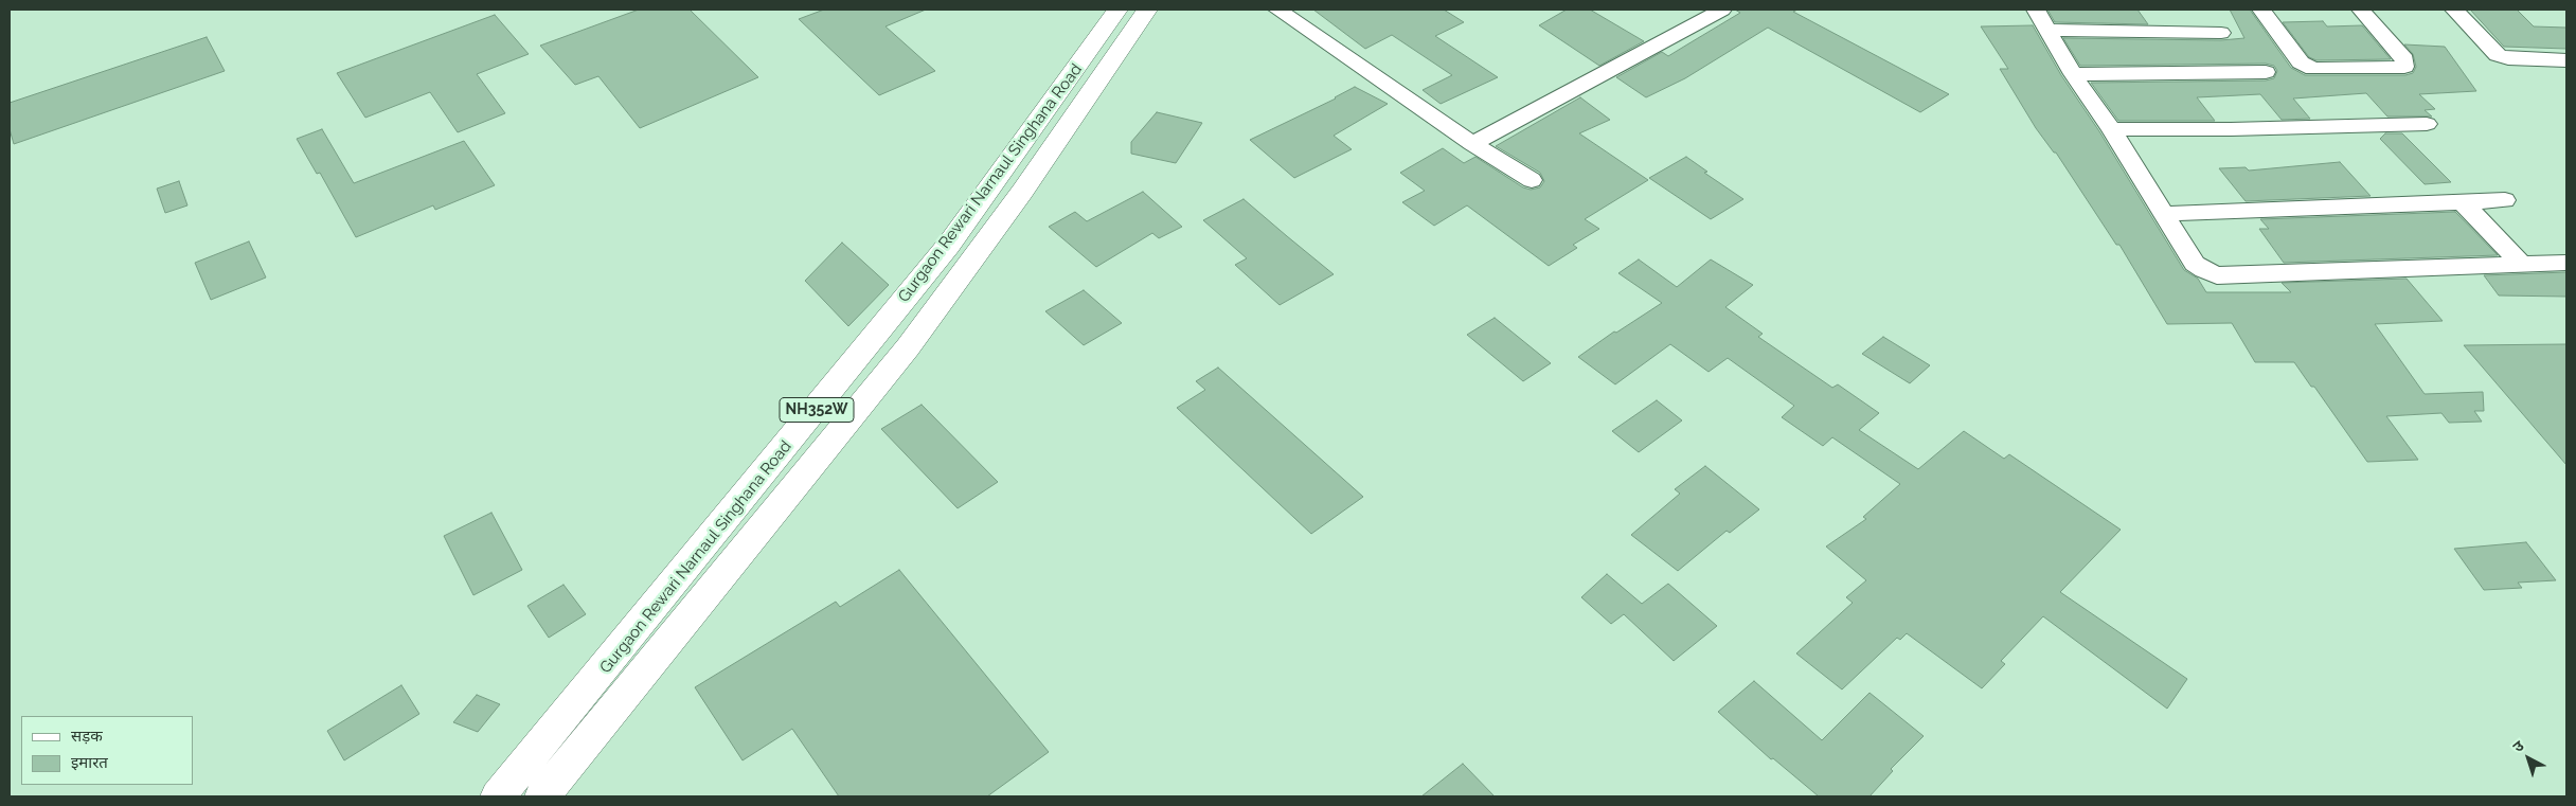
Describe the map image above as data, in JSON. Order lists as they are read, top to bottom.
{
  "streets": {
    "highway": ["Gurgaon Rewari Narnaul Singhana Road", "NH352W"]
  },
  "legend": ["सड़क", "इमारत"],
  "north": "top left"
}
